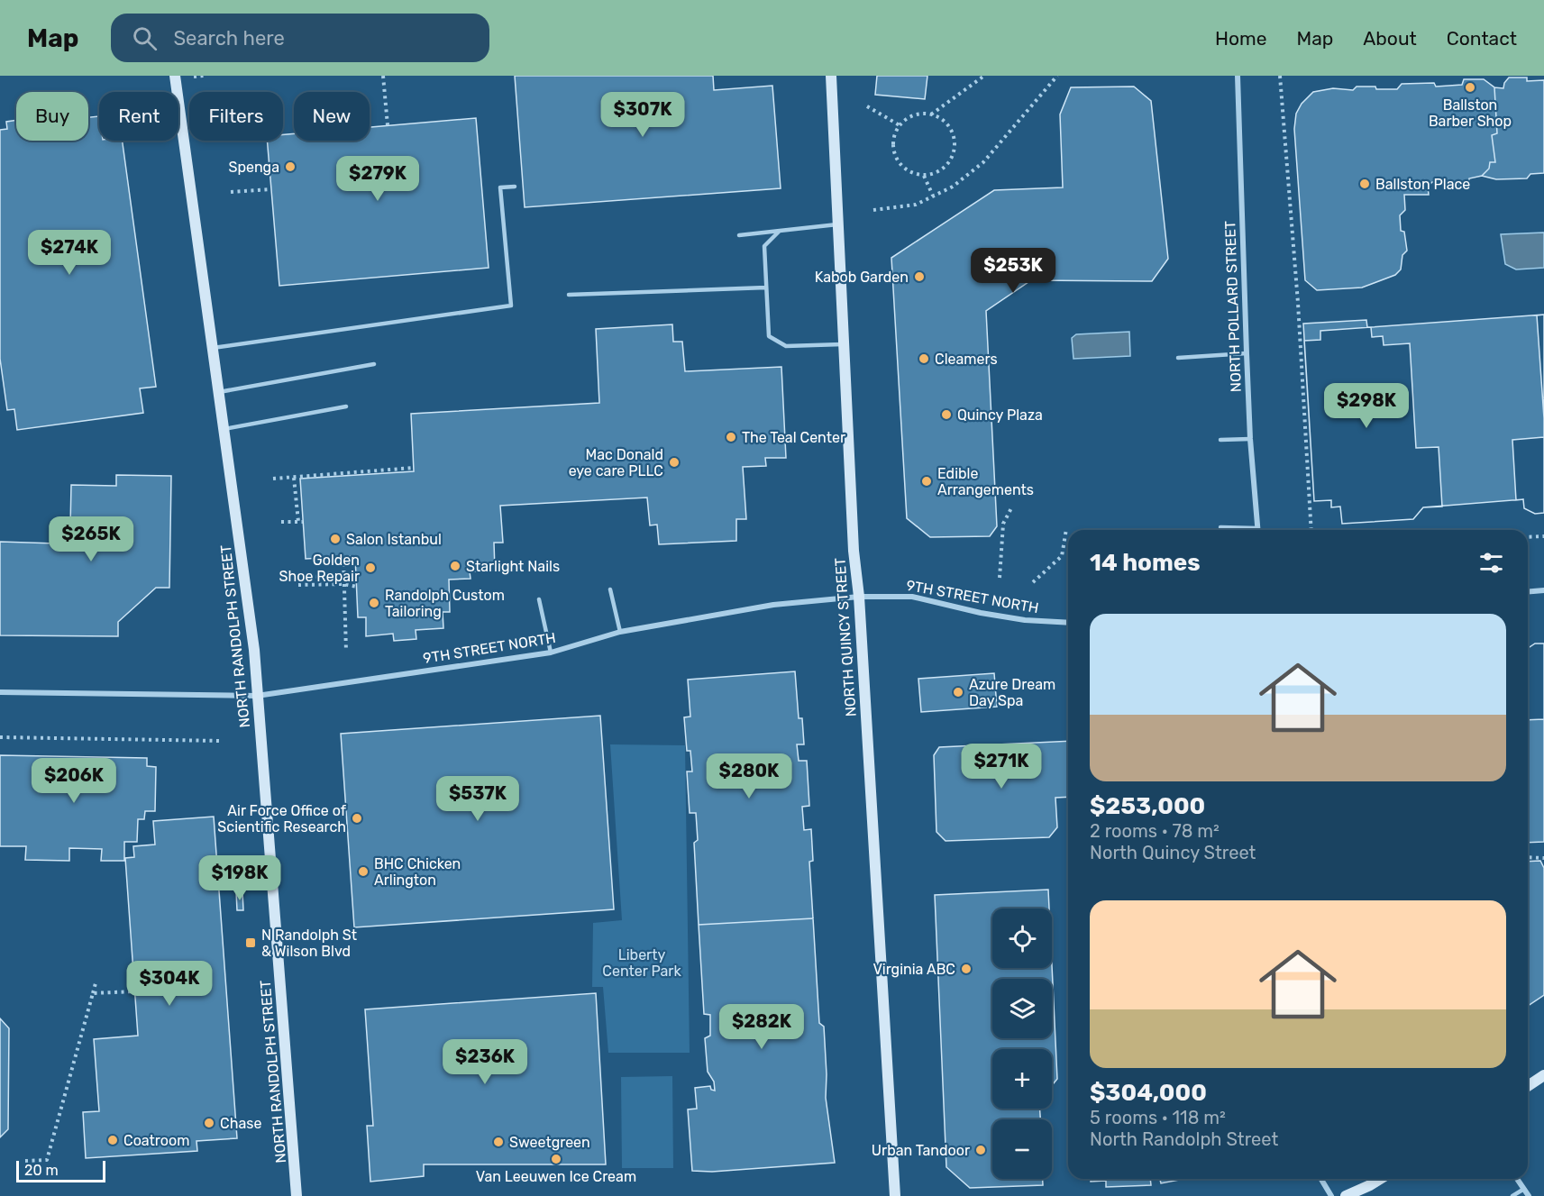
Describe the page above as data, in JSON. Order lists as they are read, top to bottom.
{
  "streets": {
    "main road": ["NORTH RANDOLPH STREET", "NORTH QUINCY STREET"],
    "street": ["NORTH POLLARD STREET", "9TH STREET NORTH"]
  },
  "crossings": [
    ["9TH STREET NORTH", "NORTH RANDOLPH STREET"],
    ["9TH STREET NORTH", "NORTH QUINCY STREET"]
  ],
  "parks": ["Liberty Center Park"],
  "places": {
    "other": [
      "Ballston Barber Shop",
      "Spenga",
      "Ballston Place",
      "Kabob Garden",
      "Cleamers",
      "Quincy Plaza",
      "The Teal Center",
      "Mac Donald eye care PLLC",
      "Edible Arrangements",
      "Salon Istanbul",
      "Starlight Nails",
      "Golden Shoe Repair",
      "Randolph Custom Tailoring",
      "Azure Dream Day Spa",
      "Air Force Office of Scientific Research",
      "BHC Chicken Arlington",
      "Virginia ABC",
      "Chase",
      "Coatroom",
      "Sweetgreen",
      "Urban Tandoor",
      "Van Leeuwen Ice Cream"
    ],
    "transit": ["N Randolph St & Wilson Blvd"]
  },
  "scale_bar": "20 m",
  "page": {
    "header": "Map",
    "search": "Search here",
    "nav": [
      "Home",
      "Map",
      "About",
      "Contact"
    ],
    "price": [
      "$307K",
      "$279K",
      "$274K",
      "$253K",
      "$298K",
      "$265K",
      "$271K",
      "$280K",
      "$206K",
      "$537K",
      "$198K",
      "$304K",
      "$282K",
      "$236K"
    ],
    "chip": [
      "Buy",
      "Rent",
      "Filters",
      "New"
    ],
    "heading": "14 homes",
    "list": [
      {
        "name": "$253,000",
        "note": "2 rooms · 78 m² · North Quincy Street"
      },
      {
        "name": "$304,000",
        "note": "5 rooms · 118 m² · North Randolph Street"
      }
    ],
    "map_buttons": ["+", "−"],
    "scale": "20 m"
  }
}
